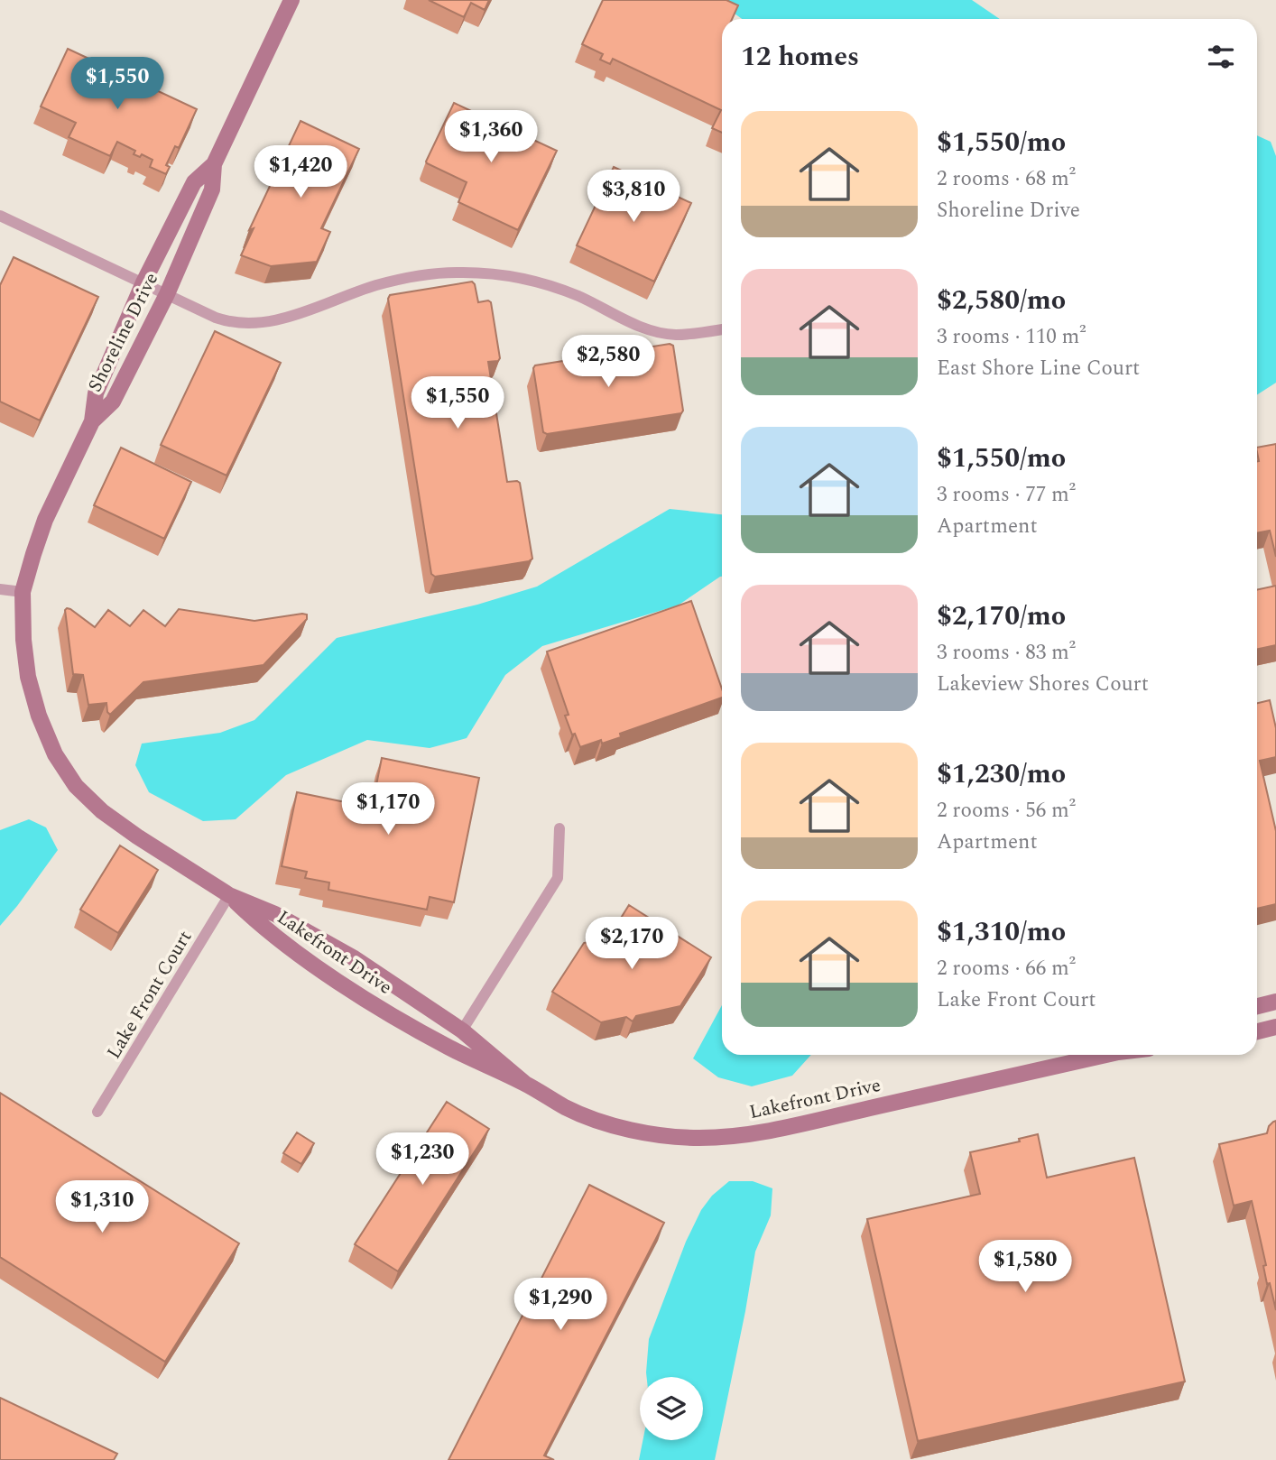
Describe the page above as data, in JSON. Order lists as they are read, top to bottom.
{
  "streets": {
    "street": ["Shoreline Drive", "Lakefront Drive", "Lake Front Court"]
  },
  "crossings": [
    ["Lakefront Drive", "Lake Front Court"]
  ],
  "page": {
    "heading": "12 homes",
    "price": [
      "$1,550",
      "$1,360",
      "$1,420",
      "$3,810",
      "$2,580",
      "$1,550",
      "$1,170",
      "$2,170",
      "$1,230",
      "$1,310",
      "$1,580",
      "$1,290"
    ],
    "list": [
      {
        "name": "$1,550/mo",
        "note": "2 rooms · 68 m² · Shoreline Drive"
      },
      {
        "name": "$2,580/mo",
        "note": "3 rooms · 110 m² · East Shore Line Court"
      },
      {
        "name": "$1,550/mo",
        "note": "3 rooms · 77 m² · Apartment"
      },
      {
        "name": "$2,170/mo",
        "note": "3 rooms · 83 m² · Lakeview Shores Court"
      },
      {
        "name": "$1,230/mo",
        "note": "2 rooms · 56 m² · Apartment"
      },
      {
        "name": "$1,310/mo",
        "note": "2 rooms · 66 m² · Lake Front Court"
      }
    ]
  }
}
